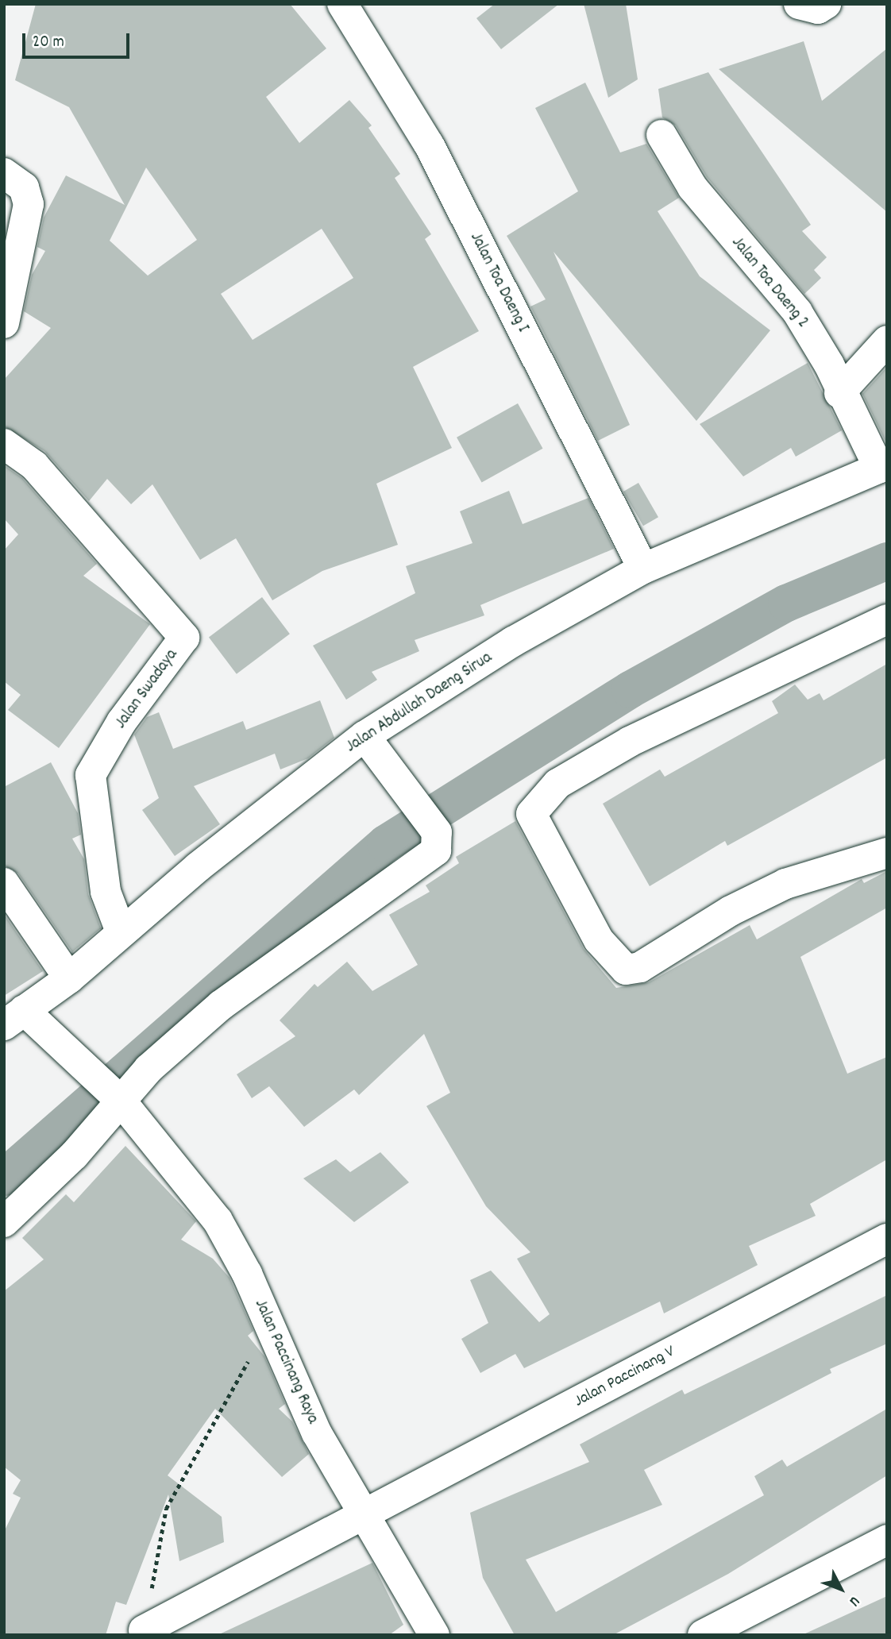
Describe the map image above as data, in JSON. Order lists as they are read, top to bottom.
{
  "streets": {
    "street": [
      "Jalan Toa Daeng I",
      "Jalan Toa Daeng 2",
      "Jalan Swadaya",
      "Jalan Abdullah Daeng Sirua",
      "Jalan Paccinang Raya",
      "Jalan Paccinang V"
    ]
  },
  "crossings": [
    ["Jalan Toa Daeng I", "Jalan Abdullah Daeng Sirua"],
    ["Jalan Toa Daeng 2", "Jalan Abdullah Daeng Sirua"],
    ["Jalan Swadaya", "Jalan Abdullah Daeng Sirua"],
    ["Jalan Abdullah Daeng Sirua", "Jalan Paccinang Raya"],
    ["Jalan Paccinang Raya", "Jalan Paccinang V"]
  ],
  "scale_bar": "20 m",
  "north": "bottom right"
}
